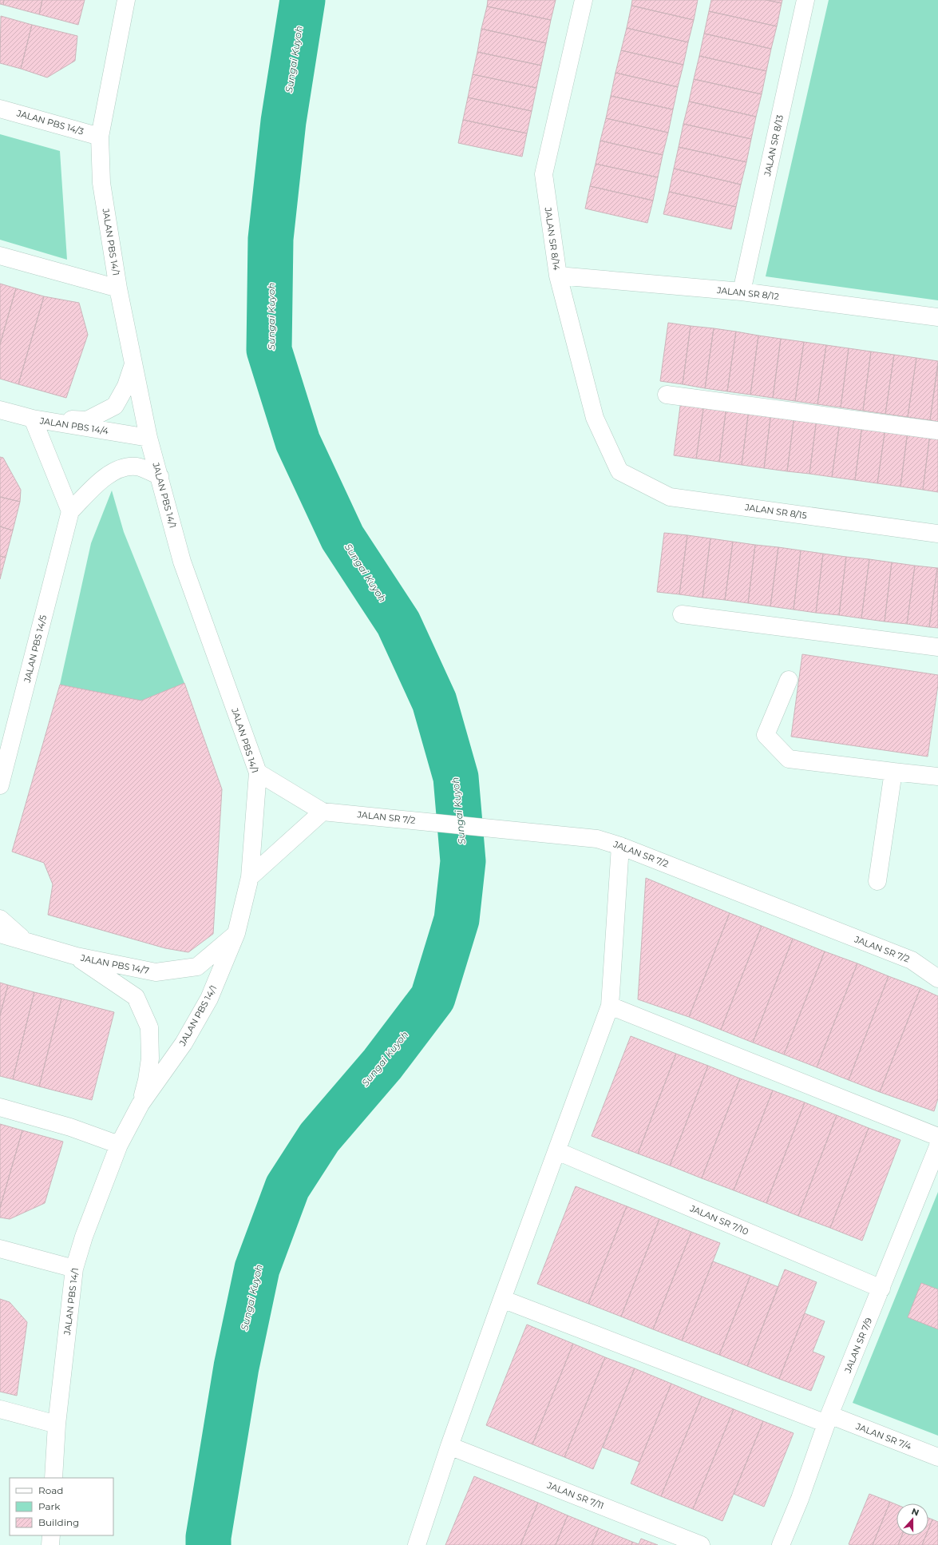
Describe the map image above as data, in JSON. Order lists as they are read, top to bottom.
{
  "streets": {
    "street": [
      "JALAN PBS 14/3",
      "JALAN SR 8/13",
      "JALAN SR 8/14",
      "JALAN PBS 14/1",
      "JALAN SR 8/12",
      "JALAN PBS 14/4",
      "JALAN SR 8/15",
      "JALAN PBS 14/5",
      "JALAN SR 7/2",
      "JALAN PBS 14/7",
      "JALAN SR 7/10",
      "JALAN SR 7/9",
      "JALAN SR 7/4",
      "JALAN SR 7/11"
    ]
  },
  "crossings": [
    ["JALAN PBS 14/3", "JALAN PBS 14/1"],
    ["JALAN SR 8/13", "JALAN SR 8/12"],
    ["JALAN SR 8/14", "JALAN SR 8/12"],
    ["JALAN SR 8/14", "JALAN SR 8/15"],
    ["JALAN PBS 14/1", "JALAN PBS 14/4"],
    ["JALAN PBS 14/1", "JALAN SR 7/2"],
    ["JALAN PBS 14/1", "JALAN PBS 14/7"],
    ["JALAN SR 7/10", "JALAN SR 7/9"],
    ["JALAN SR 7/9", "JALAN SR 7/4"]
  ],
  "water": ["Sungai Kuyoh"],
  "legend": ["Road", "Park", "Building"],
  "north": "top"
}
